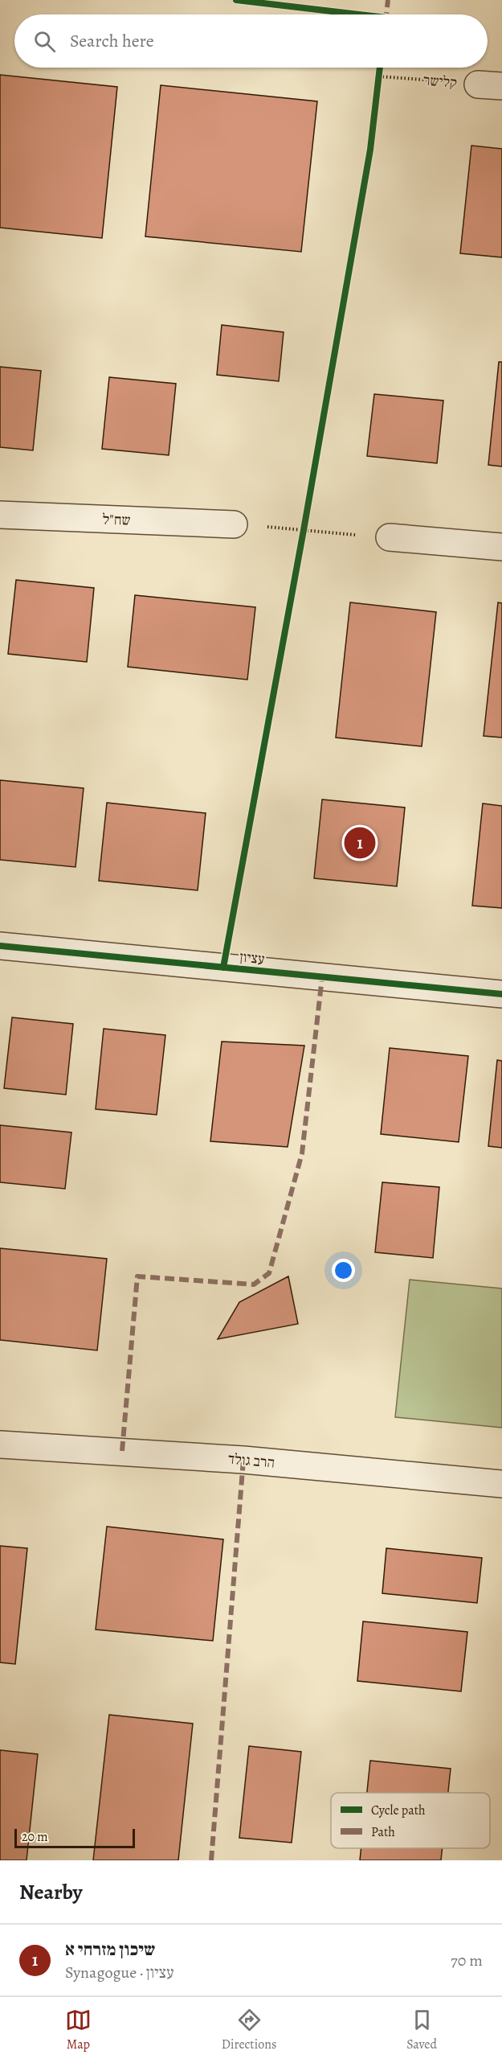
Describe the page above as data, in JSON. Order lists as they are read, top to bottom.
{
  "streets": {
    "street": ["שח\"ל", "עציון", "הרב גולד"],
    "path": ["קלישר"]
  },
  "legend": ["Cycle path", "Path"],
  "scale_bar": "20 m",
  "page": {
    "search": "Search here",
    "pins": "1",
    "scale": "20 m",
    "heading": "Nearby",
    "list": [
      {
        "mark": "1",
        "name": "שיכון מזרחי א",
        "note": "Synagogue · עציון",
        "value": "70 m"
      }
    ],
    "nav": ["Map", "Directions", "Saved"]
  }
}
